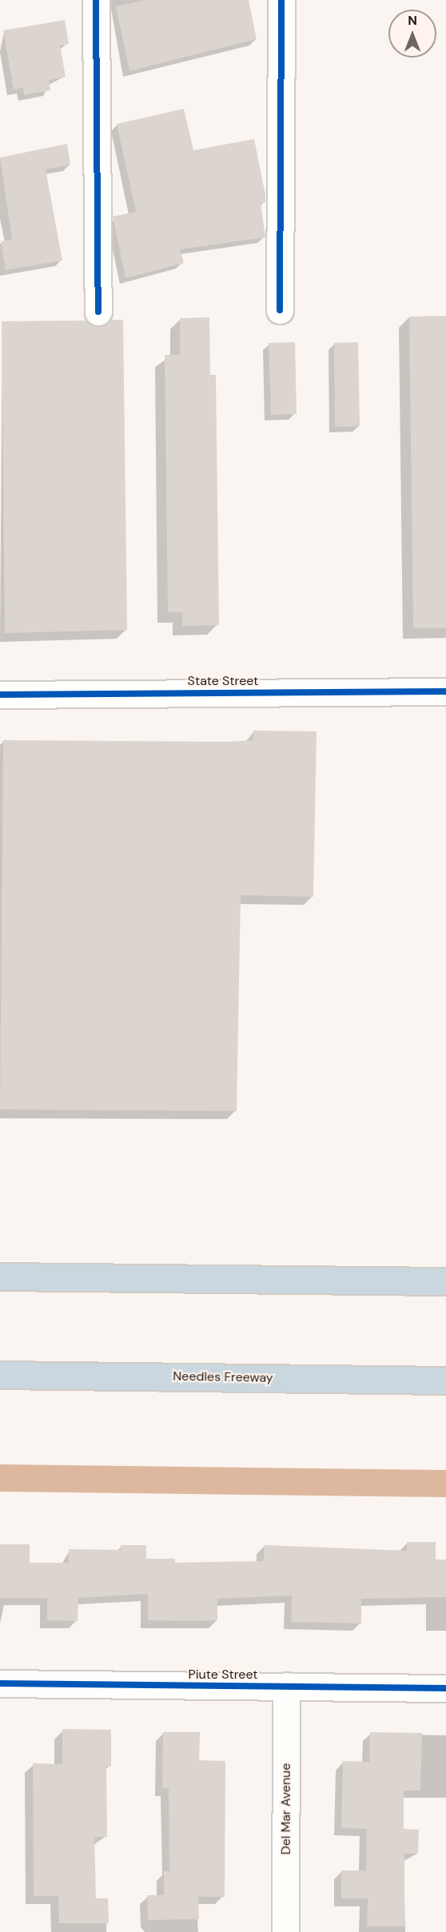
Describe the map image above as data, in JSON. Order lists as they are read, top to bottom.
{
  "streets": {
    "highway": ["Needles Freeway"],
    "street": ["State Street", "Piute Street", "Del Mar Avenue"]
  },
  "crossings": [
    ["Piute Street", "Del Mar Avenue"]
  ],
  "north": "top"
}
